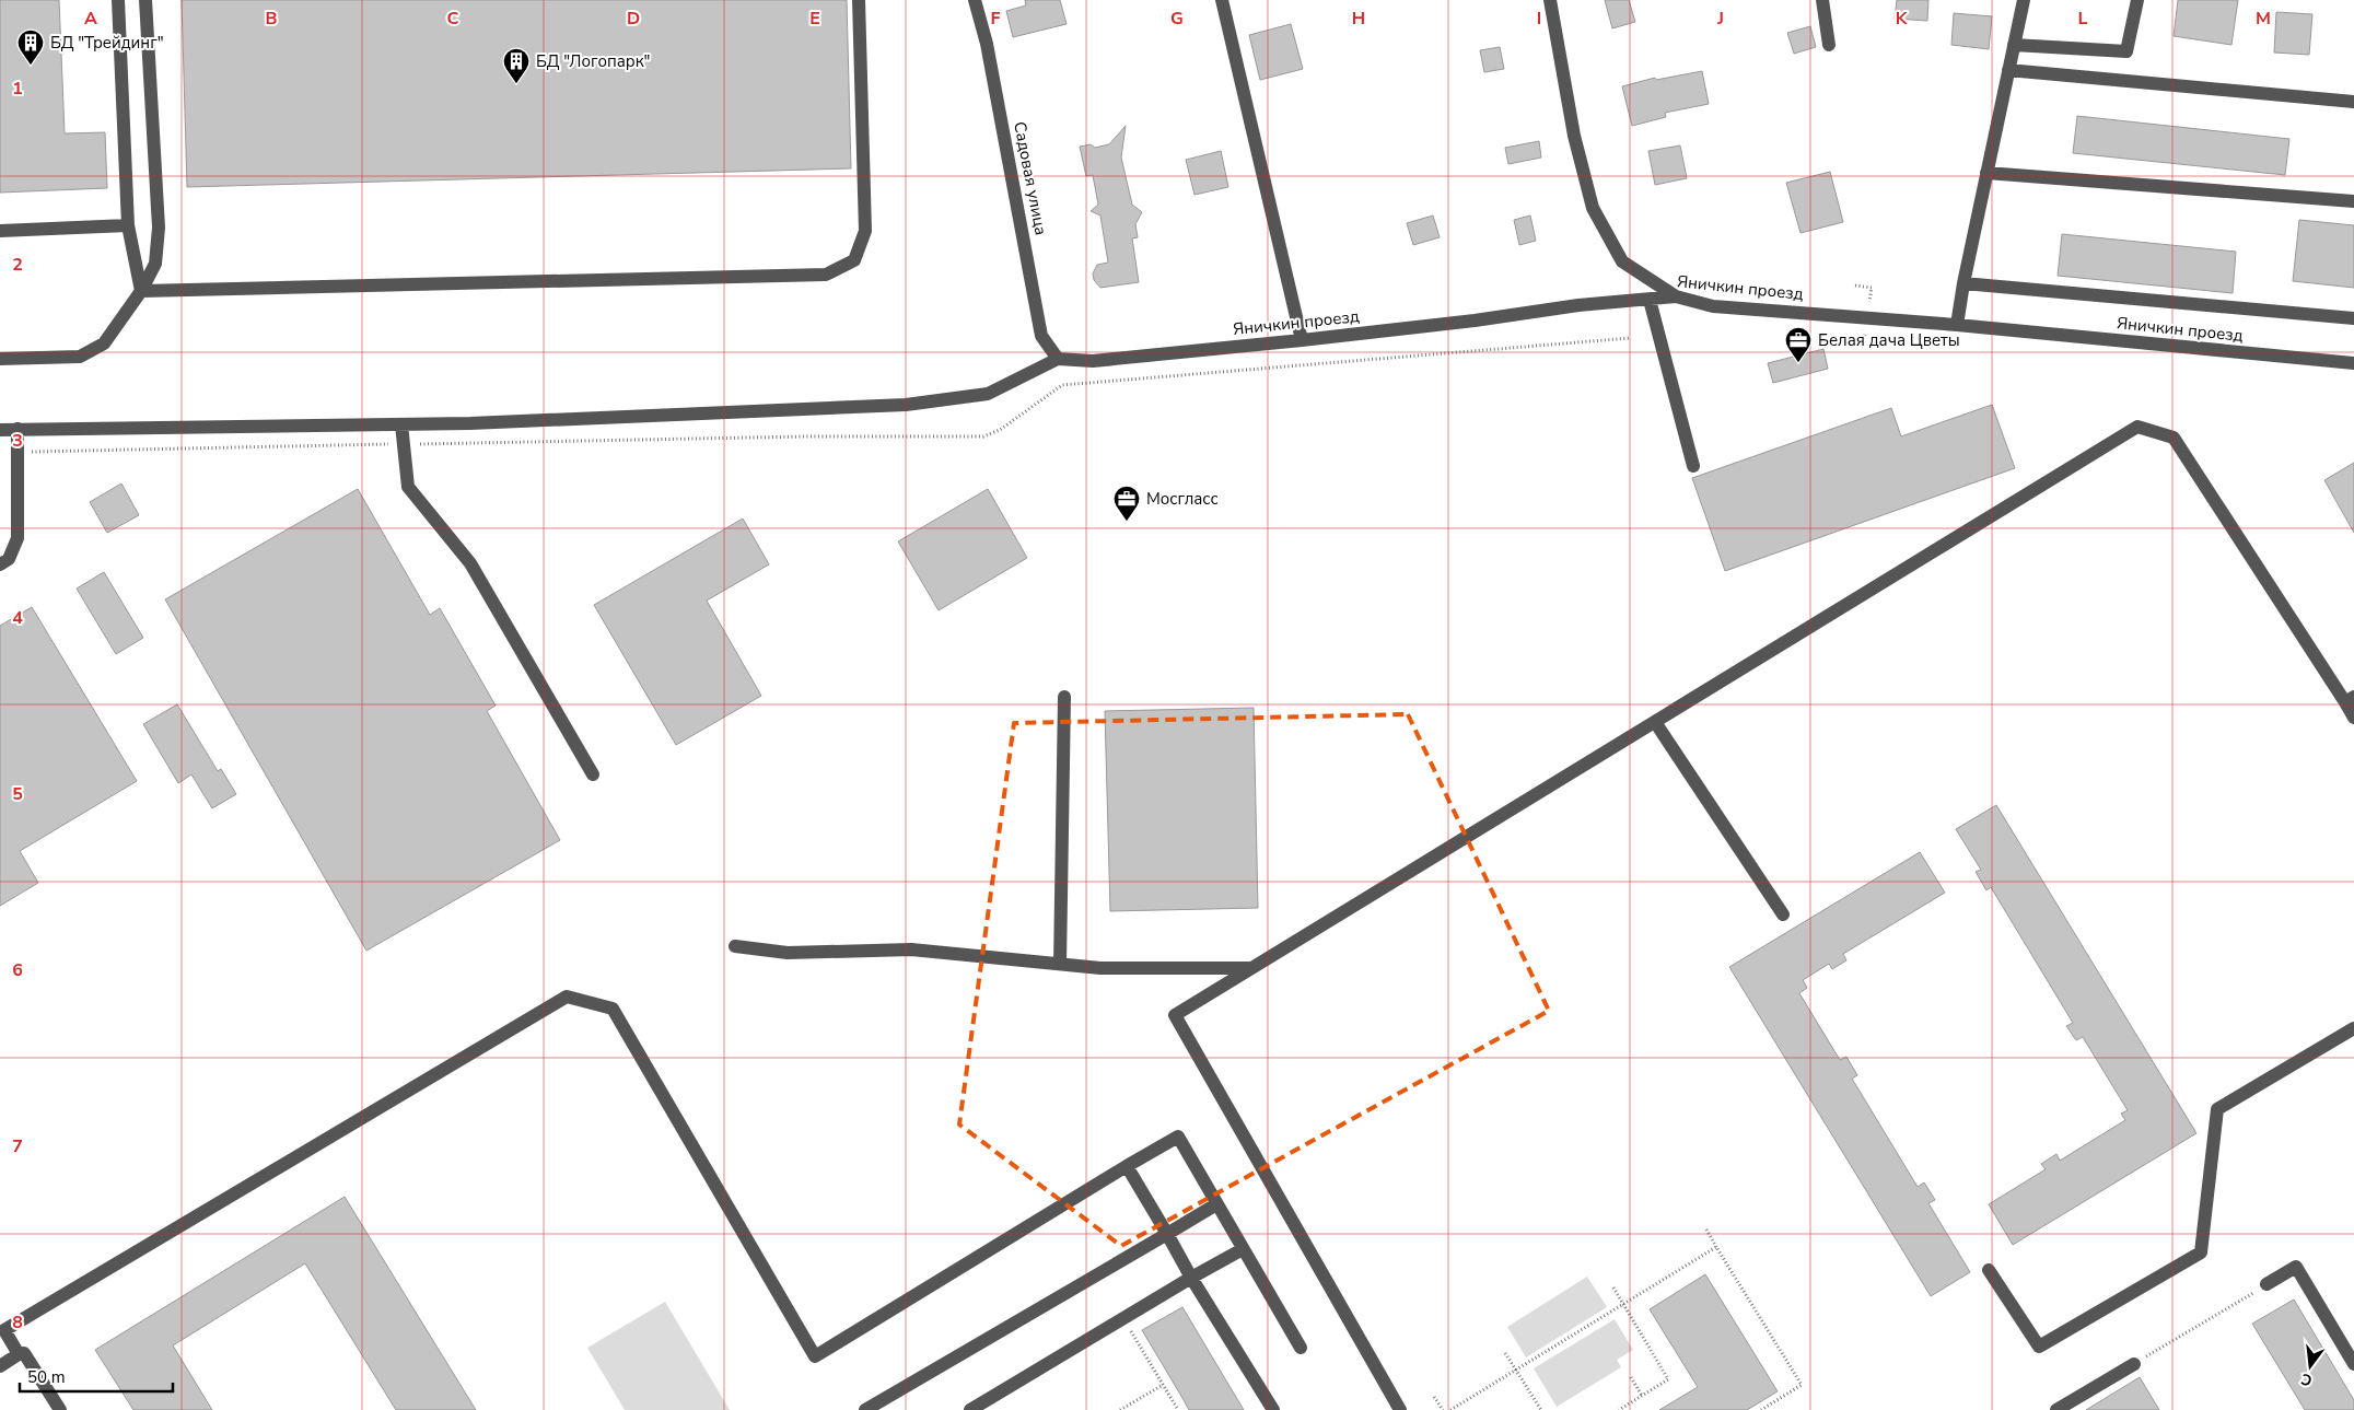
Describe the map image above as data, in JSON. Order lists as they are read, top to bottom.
{
  "streets": {
    "street": ["Садовая улица", "Яничкин проезд"]
  },
  "crossings": [
    ["Садовая улица", "Яничкин проезд"]
  ],
  "places": {
    "building": ["БД \"Трейдинг\"", "БД \"Логопарк\""],
    "office": ["Белая дача Цветы", "Мосгласс"]
  },
  "scale_bar": "50 m",
  "north": "bottom",
  "grid": {
    "columns": [
      "A",
      "B",
      "C",
      "D",
      "E",
      "F",
      "G",
      "H",
      "I",
      "J",
      "K",
      "L",
      "M"
    ],
    "rows": [
      "1",
      "2",
      "3",
      "4",
      "5",
      "6",
      "7",
      "8"
    ]
  }
}
